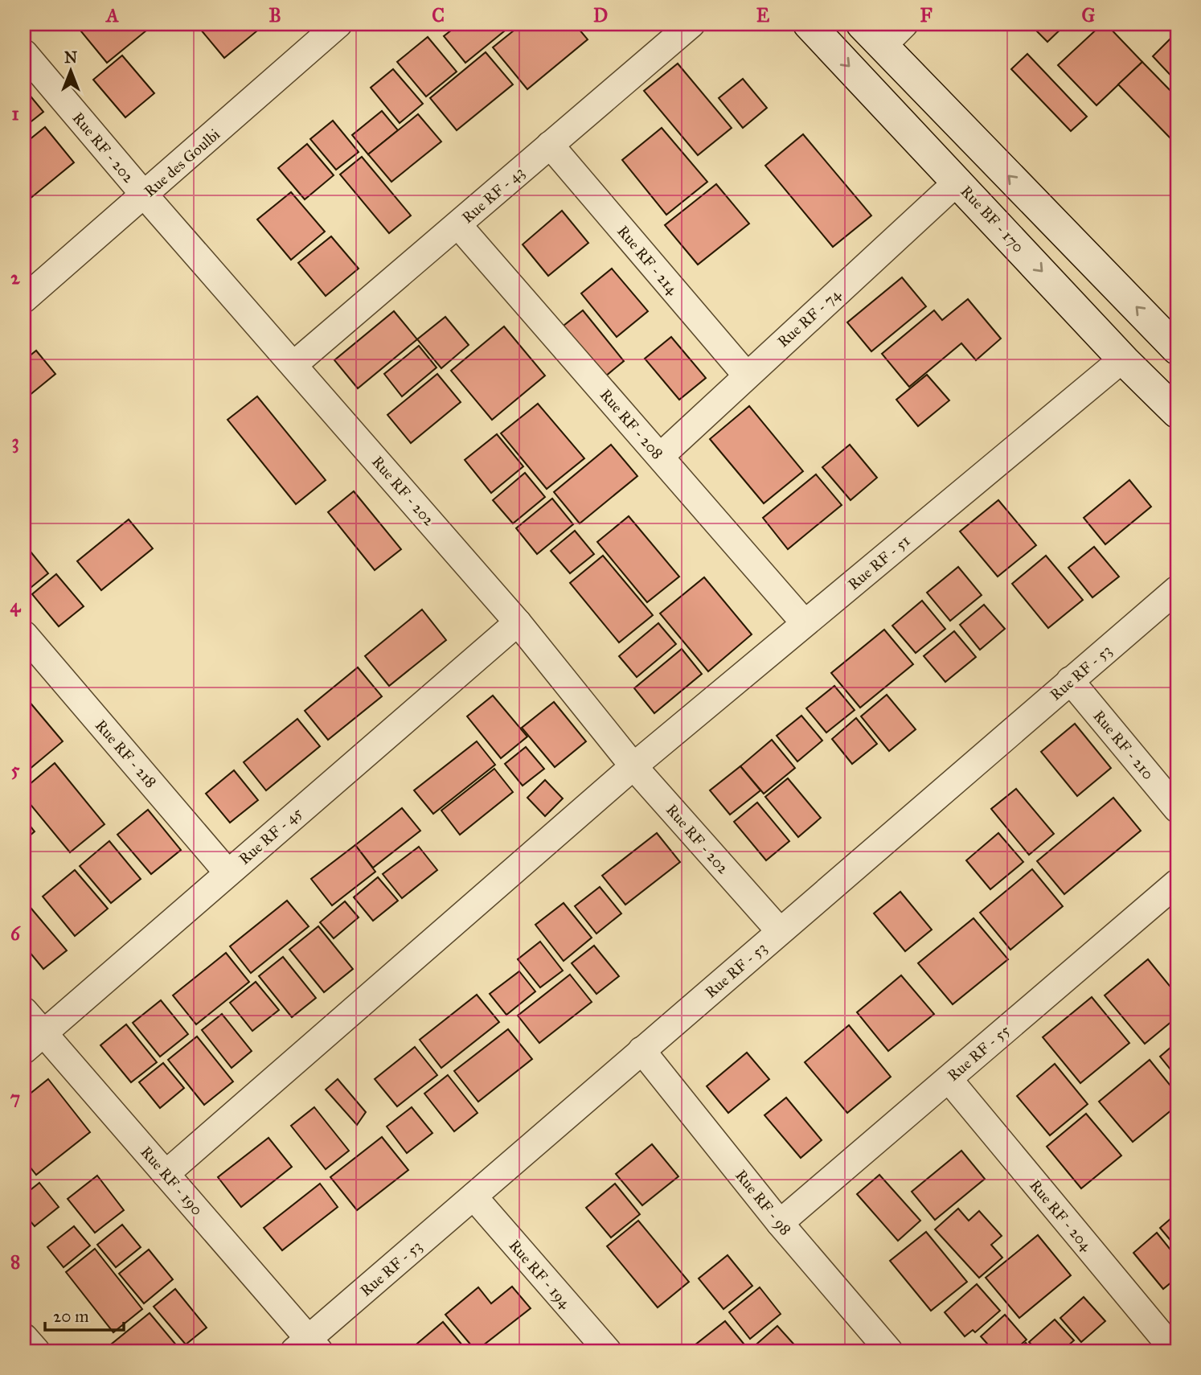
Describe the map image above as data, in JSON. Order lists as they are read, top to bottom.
{
  "streets": {
    "main road": ["Rue BF - 170"],
    "street": [
      "Rue RF - 202",
      "Rue des Goulbi",
      "Rue RF - 43",
      "Rue RF - 214",
      "Rue RF - 74",
      "Rue RF - 208",
      "Rue RF - 51",
      "Rue RF - 53",
      "Rue RF - 210",
      "Rue RF - 218",
      "Rue RF - 45",
      "Rue RF - 55",
      "Rue RF - 190",
      "Rue RF - 98",
      "Rue RF - 204",
      "Rue RF - 194"
    ]
  },
  "crossings": [
    ["Rue RF - 202", "Rue des Goulbi"],
    ["Rue RF - 202", "Rue RF - 43"],
    ["Rue RF - 202", "Rue RF - 51"],
    ["Rue RF - 202", "Rue RF - 53"],
    ["Rue RF - 202", "Rue RF - 45"],
    ["Rue RF - 43", "Rue RF - 214"],
    ["Rue RF - 43", "Rue RF - 208"],
    ["Rue BF - 170", "Rue RF - 74"],
    ["Rue BF - 170", "Rue RF - 51"],
    ["Rue RF - 214", "Rue RF - 74"],
    ["Rue RF - 74", "Rue RF - 208"],
    ["Rue RF - 208", "Rue RF - 51"],
    ["Rue RF - 51", "Rue RF - 190"],
    ["Rue RF - 53", "Rue RF - 210"],
    ["Rue RF - 53", "Rue RF - 190"],
    ["Rue RF - 53", "Rue RF - 98"],
    ["Rue RF - 53", "Rue RF - 194"],
    ["Rue RF - 218", "Rue RF - 45"],
    ["Rue RF - 45", "Rue RF - 190"],
    ["Rue RF - 55", "Rue RF - 98"],
    ["Rue RF - 55", "Rue RF - 204"]
  ],
  "scale_bar": "20 m",
  "north": "top",
  "grid": {
    "columns": [
      "A",
      "B",
      "C",
      "D",
      "E",
      "F",
      "G"
    ],
    "rows": [
      "1",
      "2",
      "3",
      "4",
      "5",
      "6",
      "7",
      "8"
    ]
  }
}
